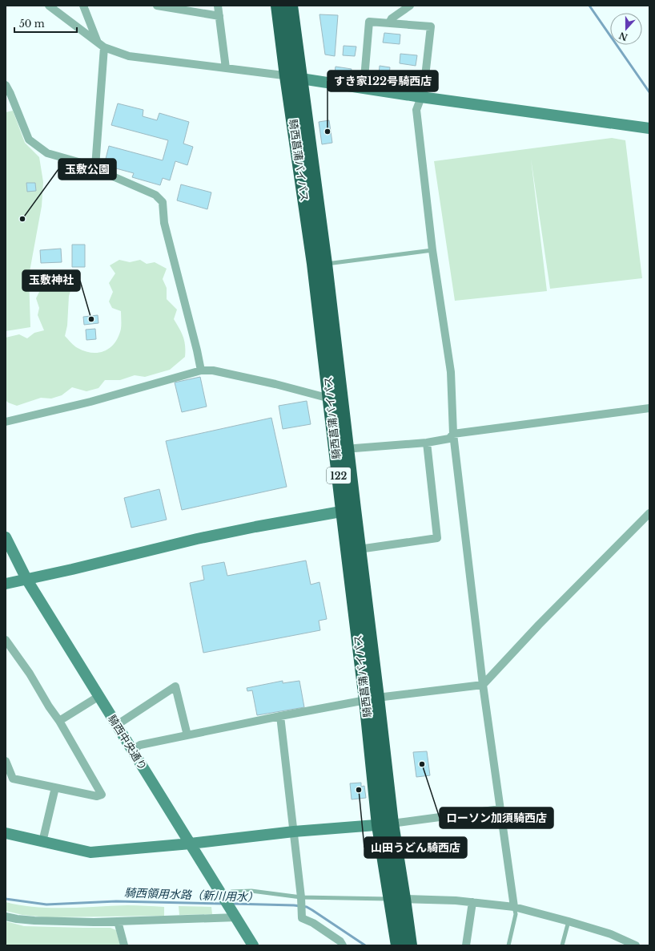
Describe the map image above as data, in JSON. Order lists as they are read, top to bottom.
{
  "streets": {
    "highway": ["騎西菖蒲バイパス", "122"],
    "street": ["騎西中央通り"]
  },
  "water": ["騎西領用水路（新川用水）"],
  "places": [
    "すき家122号騎西店",
    "玉敷公園",
    "玉敷神社",
    "ローソン加須騎西店",
    "山田うどん騎西店"
  ],
  "scale_bar": "50 m",
  "north": "bottom"
}
